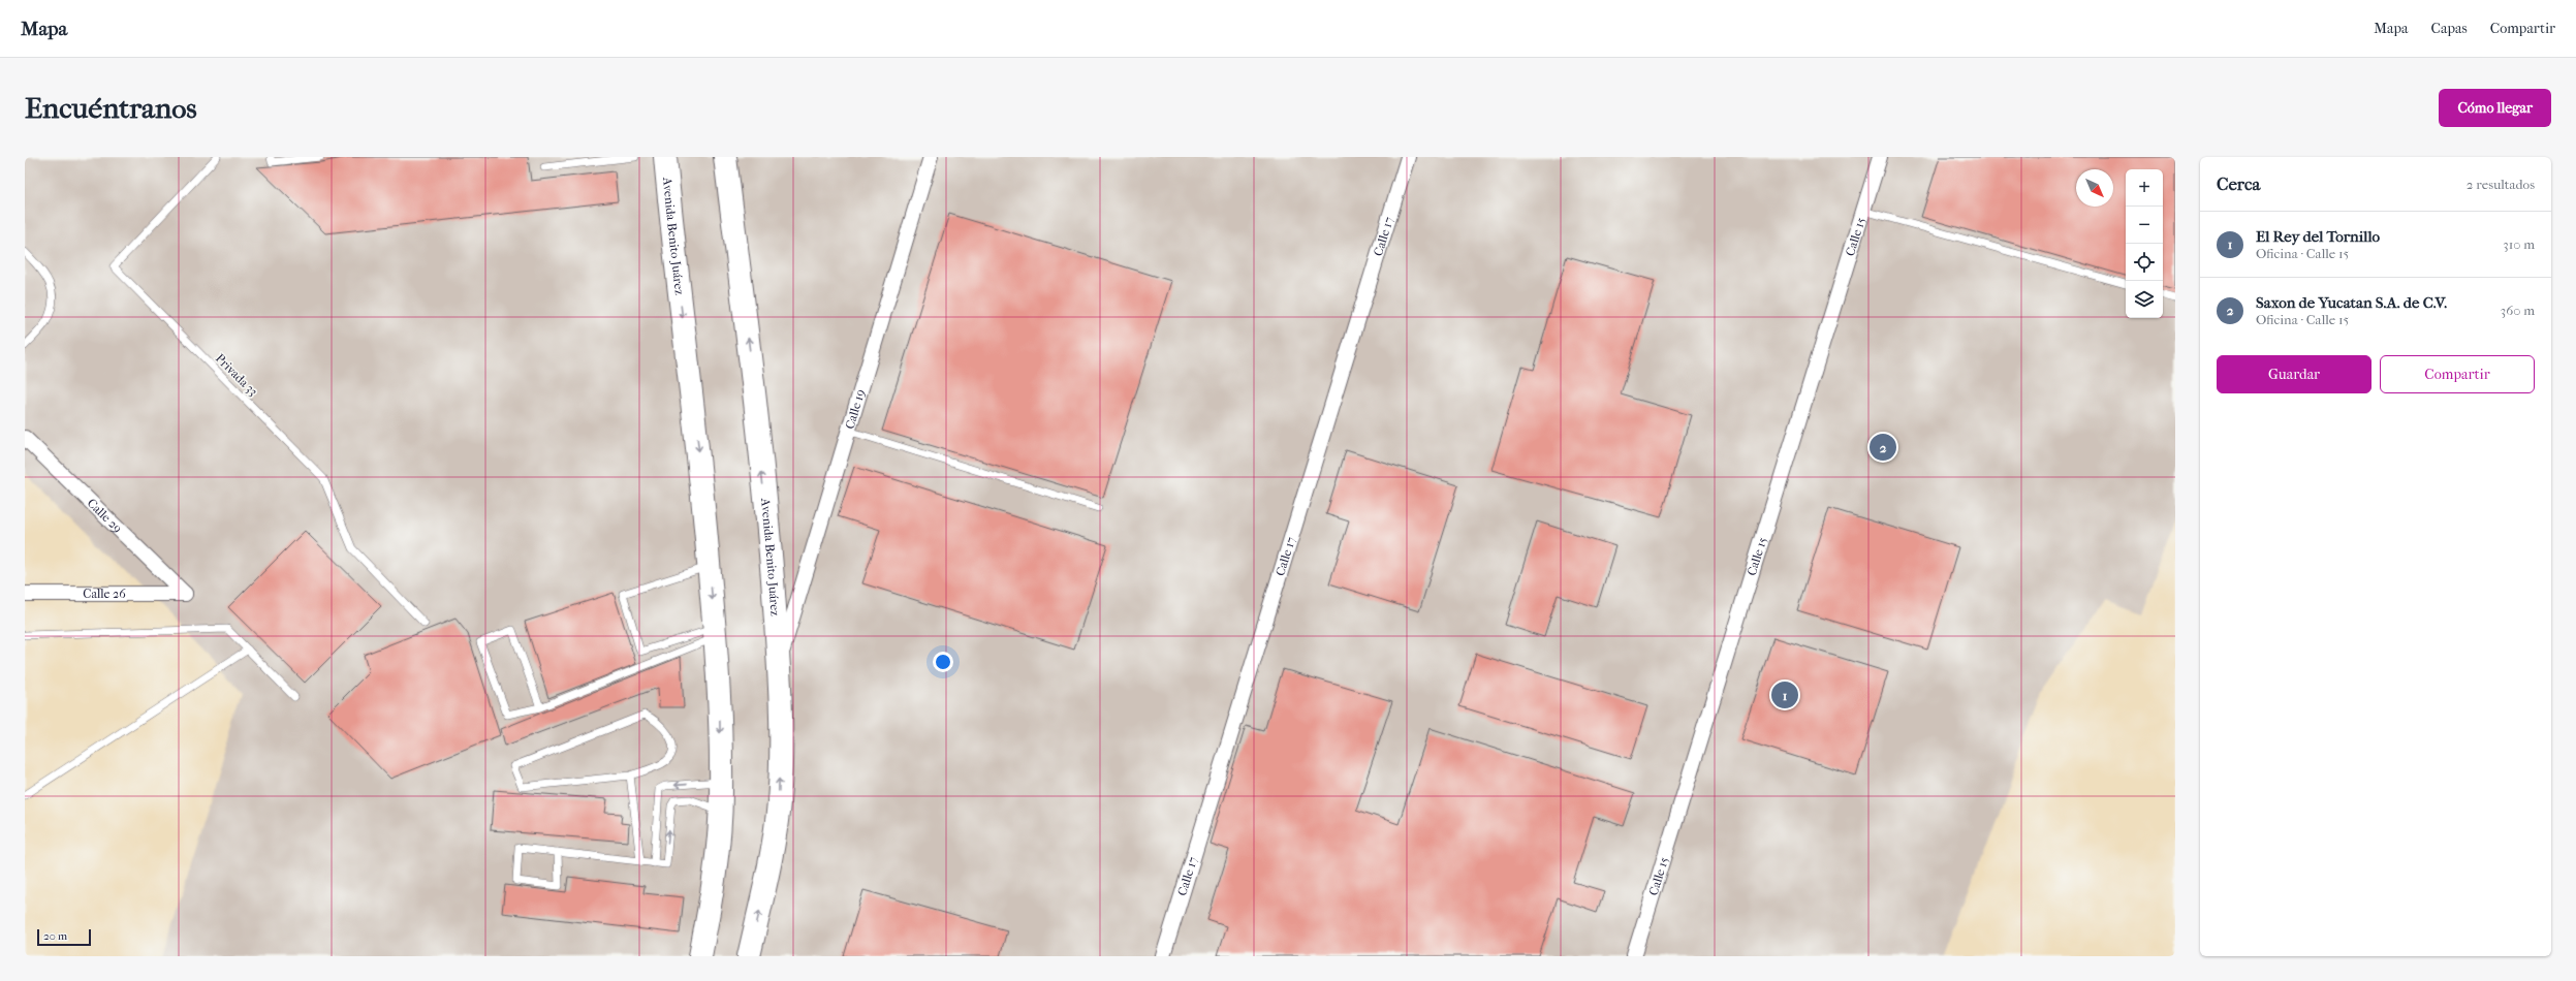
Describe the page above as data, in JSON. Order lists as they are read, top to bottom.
{
  "streets": {
    "main road": ["Avenida Benito Juárez"],
    "street": [
      "Calle 17",
      "Calle 15",
      "Calle 19",
      "Calle 29",
      "Calle 26"
    ],
    "lane": ["Privada 33"]
  },
  "crossings": [
    ["Avenida Benito Juárez", "Calle 19"],
    ["Calle 29", "Calle 26"]
  ],
  "scale_bar": "20 m",
  "north": "bottom right",
  "page": {
    "header": "Mapa",
    "nav": ["Mapa", "Capas", "Compartir"],
    "buttons": [
      "Cómo llegar",
      ["Guardar", "Compartir"]
    ],
    "title": "Encuéntranos",
    "heading": ["Cerca", "2 resultados"],
    "map_buttons": ["+", "−"],
    "list": [
      {
        "mark": "1",
        "name": "El Rey del Tornillo",
        "note": "Oficina · Calle 15",
        "value": "310 m"
      },
      {
        "mark": "2",
        "name": "Saxon de Yucatan S.A. de C.V.",
        "note": "Oficina · Calle 15",
        "value": "360 m"
      }
    ],
    "pins": ["2", "1"],
    "scale": "20 m"
  }
}
